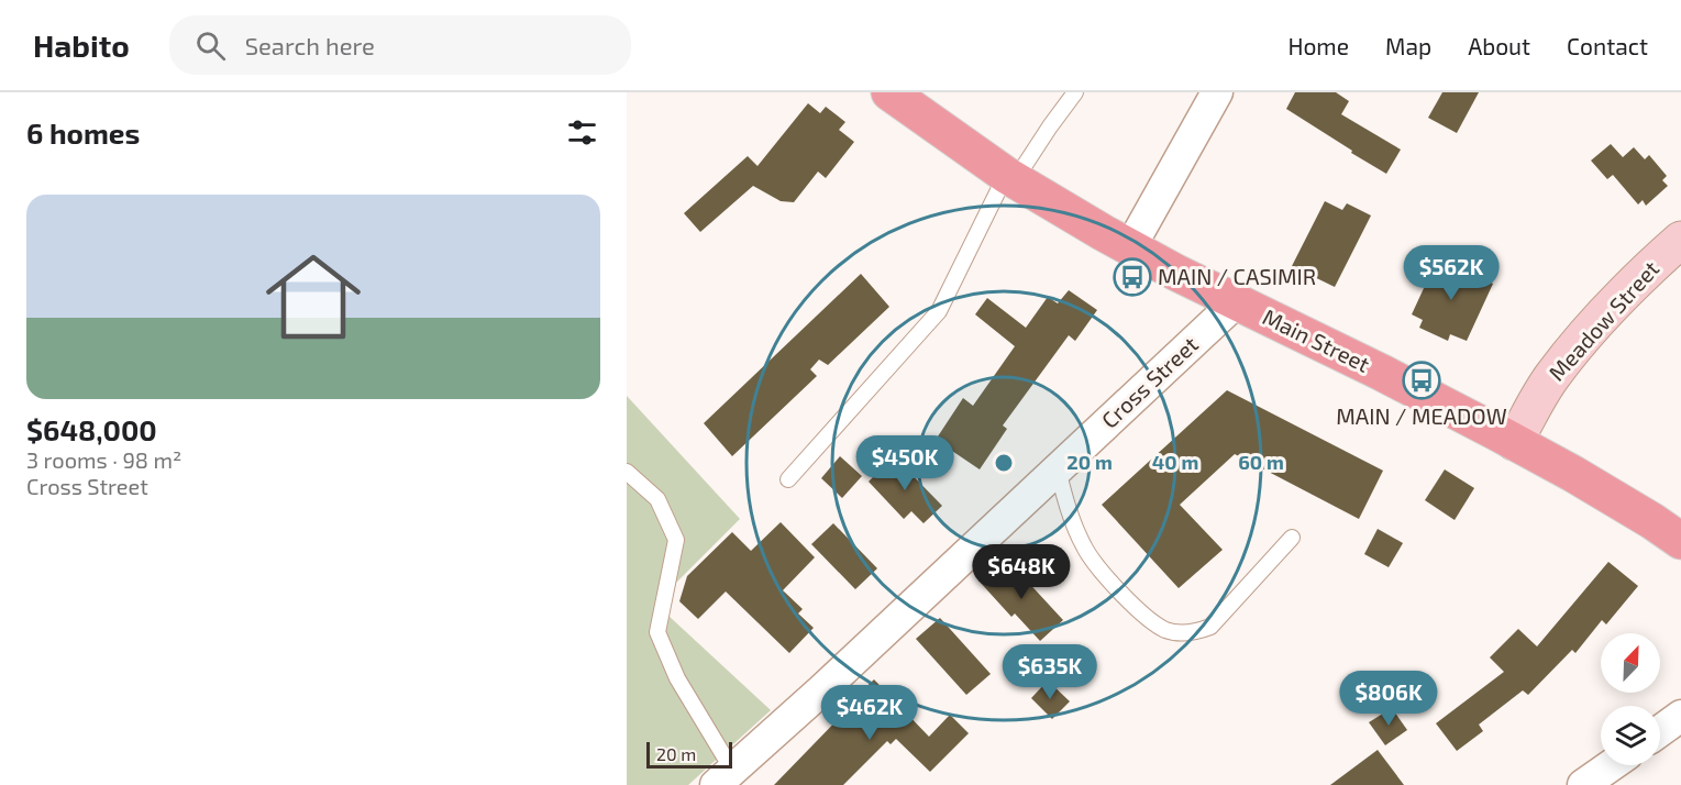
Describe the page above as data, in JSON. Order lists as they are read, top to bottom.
{
  "streets": {
    "main road": ["Main Street"],
    "street": ["Meadow Street", "Cross Street"]
  },
  "crossings": [
    ["Meadow Street", "Main Street"],
    ["Main Street", "Cross Street"]
  ],
  "places": {
    "bus stop": ["MAIN / CASIMIR", "MAIN / MEADOW"]
  },
  "scale_bar": "20 m",
  "north": "top right",
  "page": {
    "header": "Habito",
    "search": "Search here",
    "nav": [
      "Home",
      "Map",
      "About",
      "Contact"
    ],
    "heading": "6 homes",
    "list": [
      {
        "name": "$648,000",
        "note": "3 rooms · 98 m² · Cross Street"
      }
    ],
    "price": [
      "$562K",
      "$450K",
      "$648K",
      "$635K",
      "$806K",
      "$462K"
    ],
    "scale": "20 m"
  },
  "rings": ["20 m", "40 m", "60 m"]
}
